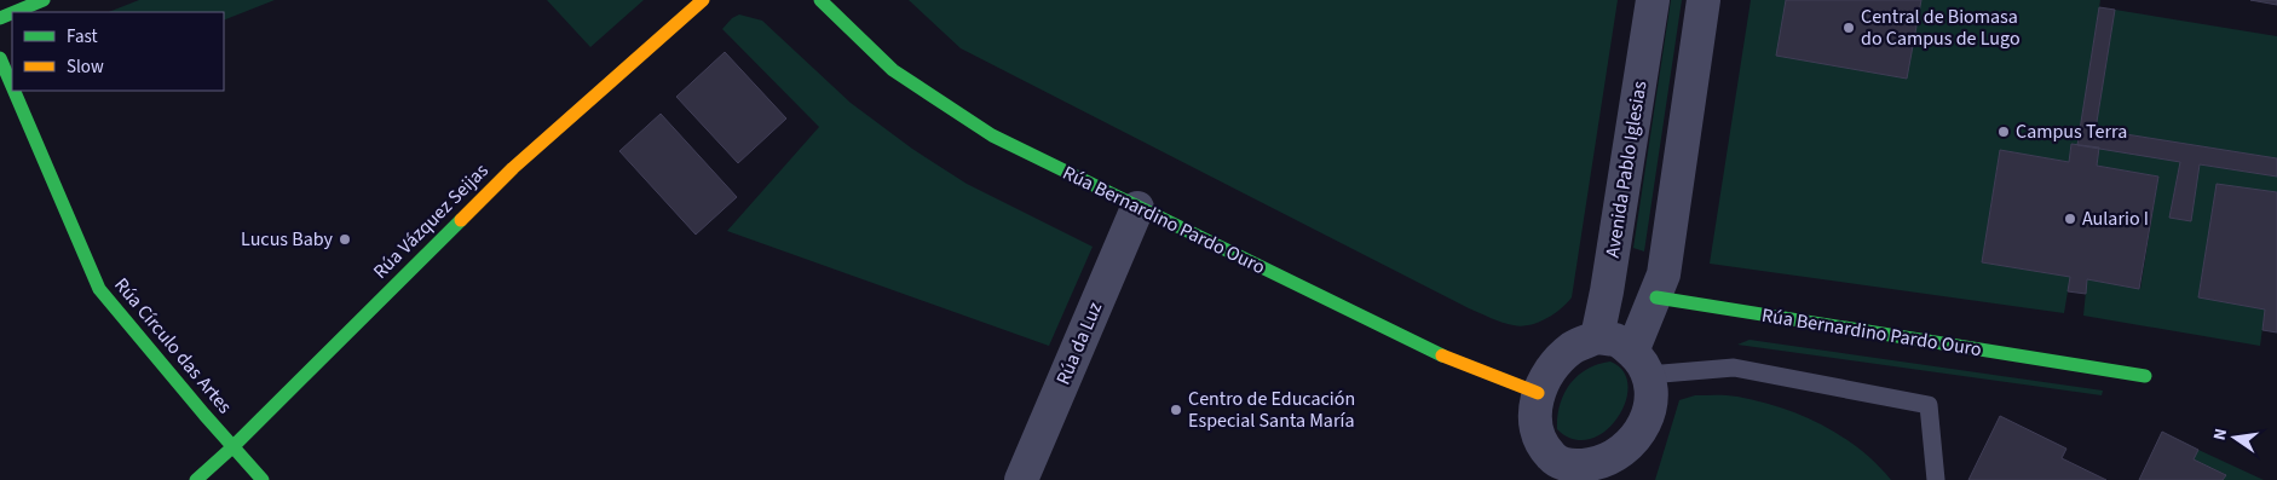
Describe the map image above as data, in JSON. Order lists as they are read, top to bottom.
{
  "streets": {
    "street": [
      "Avenida Pablo Iglesias",
      "Rúa Bernardino Pardo Ouro",
      "Rúa Vázquez Seijas",
      "Rúa da Luz",
      "Rúa Círculo das Artes"
    ]
  },
  "crossings": [
    ["Avenida Pablo Iglesias", "Rúa Bernardino Pardo Ouro"],
    ["Rúa Bernardino Pardo Ouro", "Rúa da Luz"],
    ["Rúa Vázquez Seijas", "Rúa Círculo das Artes"]
  ],
  "places": [
    "Central de Biomasa do Campus de Lugo",
    "Campus Terra",
    "Aulario I",
    "Lucus Baby",
    "Centro de Educación Especial Santa María"
  ],
  "legend": ["Fast", "Slow"],
  "north": "left"
}
